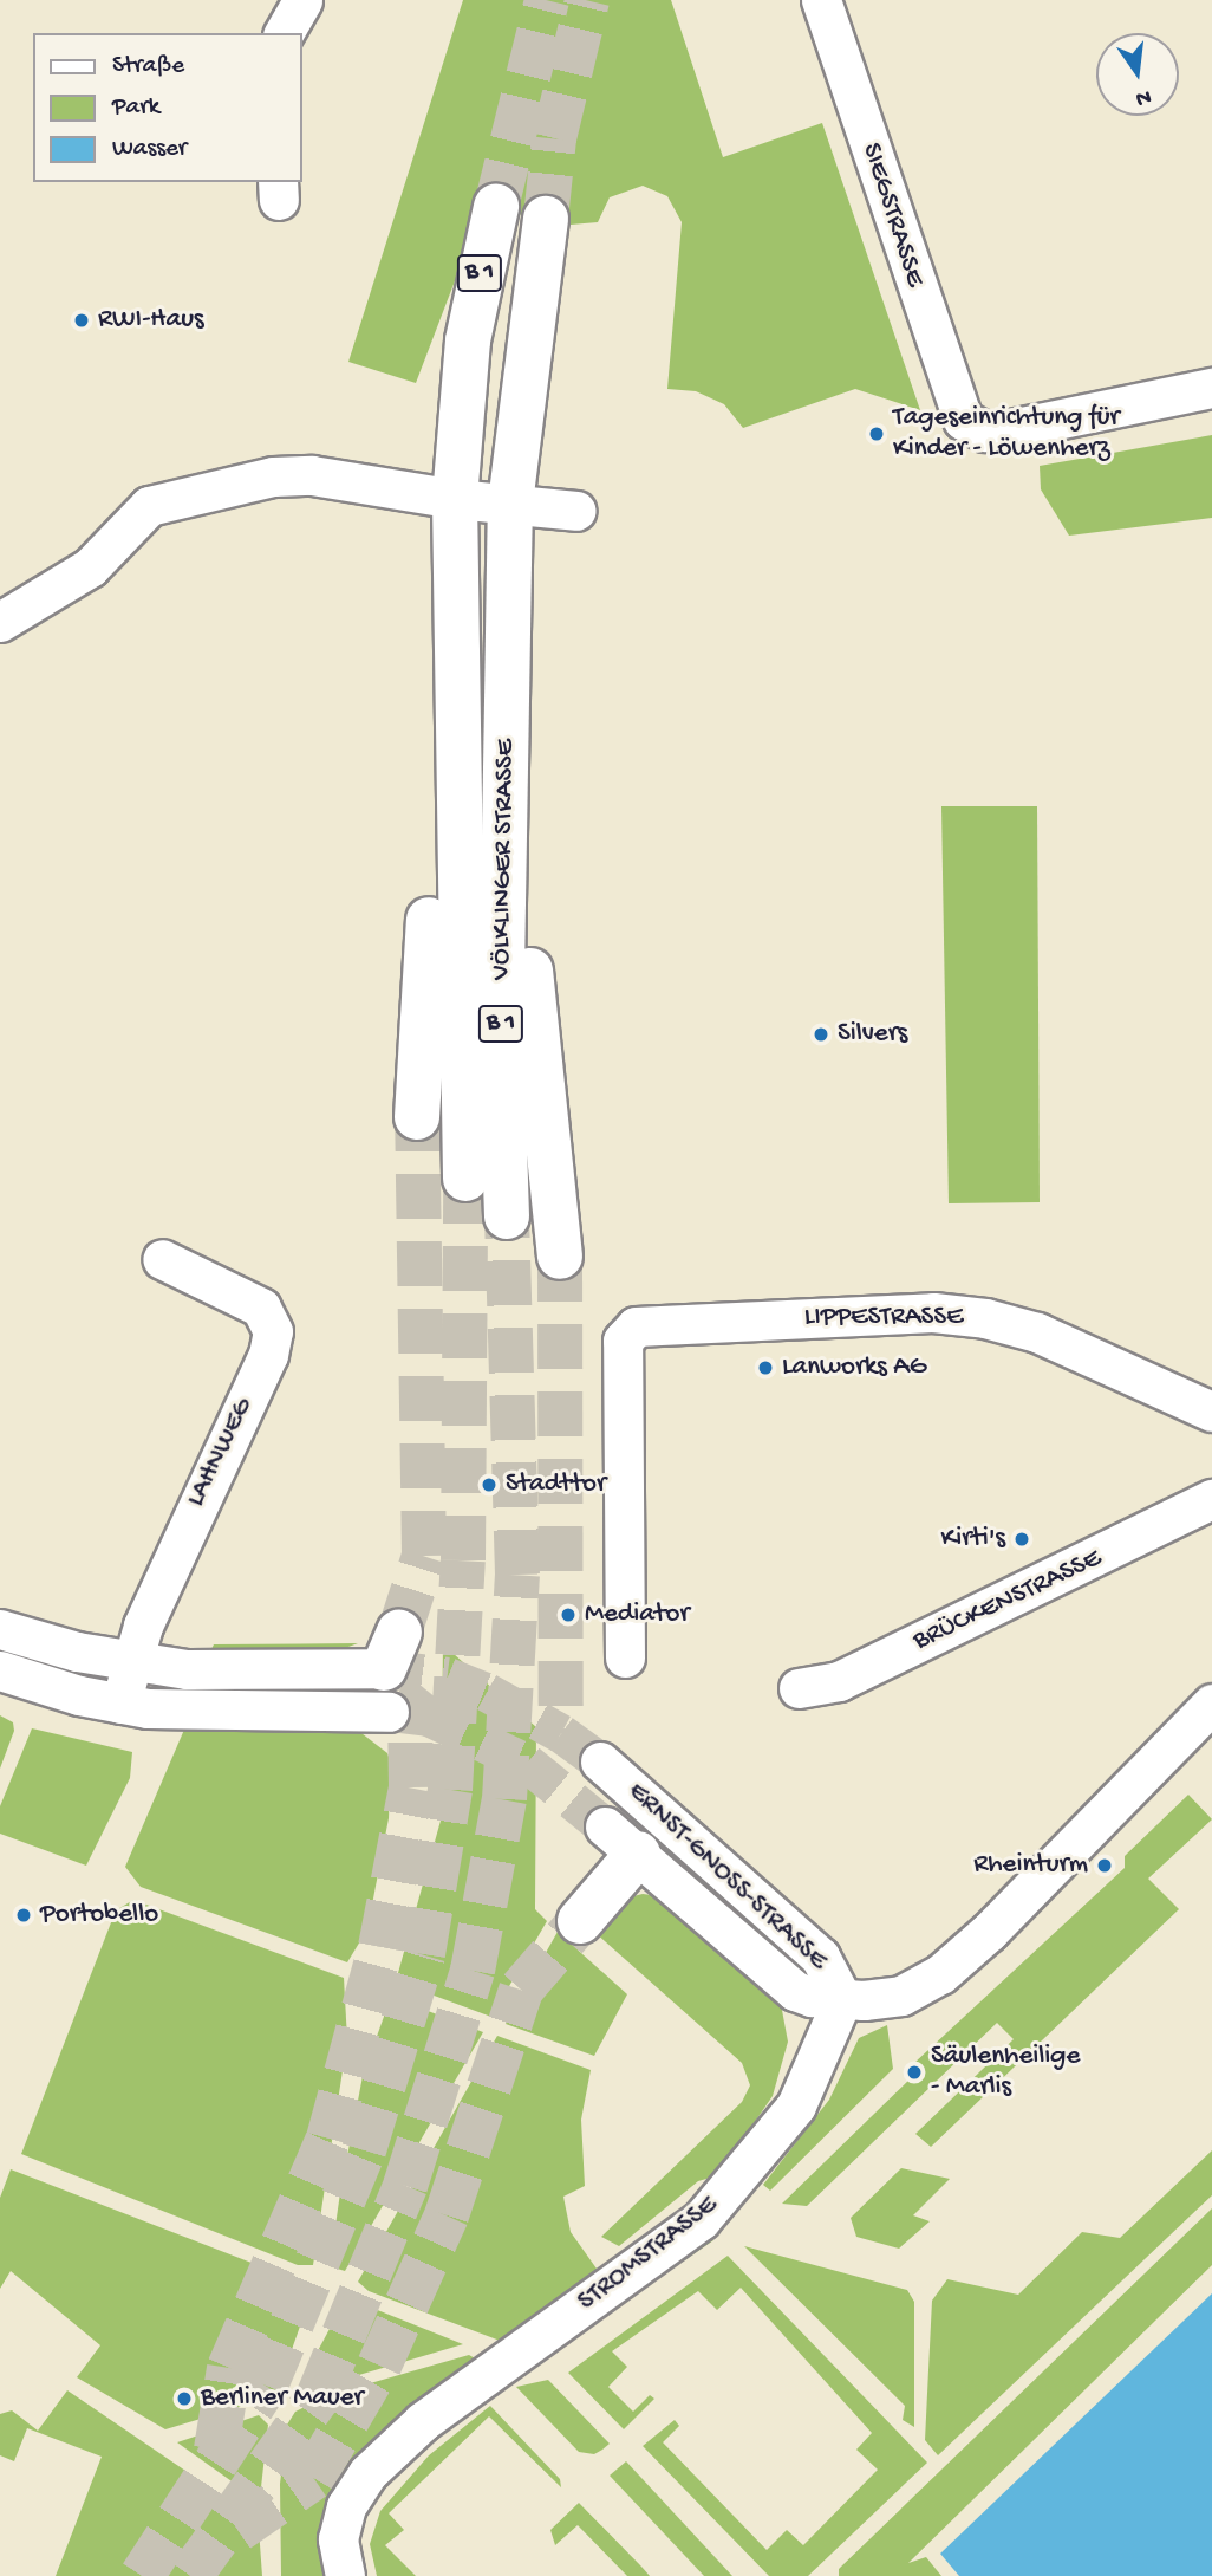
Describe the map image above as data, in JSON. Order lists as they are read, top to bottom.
{
  "streets": {
    "main road": ["B 1", "VÖLKLINGER STRASSE"],
    "street": [
      "SIEGSTRASSE",
      "LIPPESTRASSE",
      "LAHNWEG",
      "BRÜCKENSTRASSE",
      "ERNST-GNOSS-STRASSE",
      "STROMSTRASSE"
    ]
  },
  "crossings": [
    ["ERNST-GNOSS-STRASSE", "STROMSTRASSE"]
  ],
  "places": [
    "RWI-Haus",
    "Tageseinrichtung für Kinder - Löwenherz",
    "Silvers",
    "Lanworks AG",
    "Stadttor",
    "Kirti's",
    "Mediator",
    "Rheinturm",
    "Portobello",
    "Säulenheilige - Marlis",
    "Berliner Mauer"
  ],
  "legend": ["Straße", "Park", "Wasser"],
  "north": "bottom"
}
